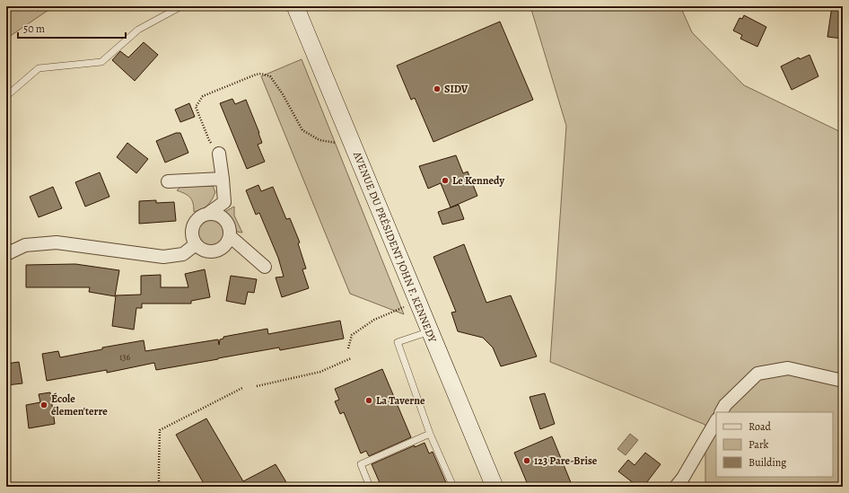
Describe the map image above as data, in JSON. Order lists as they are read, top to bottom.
{
  "streets": {
    "main road": ["AVENUE DU PRÉSIDENT JOHN F. KENNEDY"]
  },
  "places": [
    "SIDV",
    "Le Kennedy",
    "La Taverne",
    "École élemen'terre",
    "123 Pare-Brise"
  ],
  "house_numbers": ["136"],
  "legend": ["Road", "Park", "Building"],
  "scale_bar": "50 m"
}
